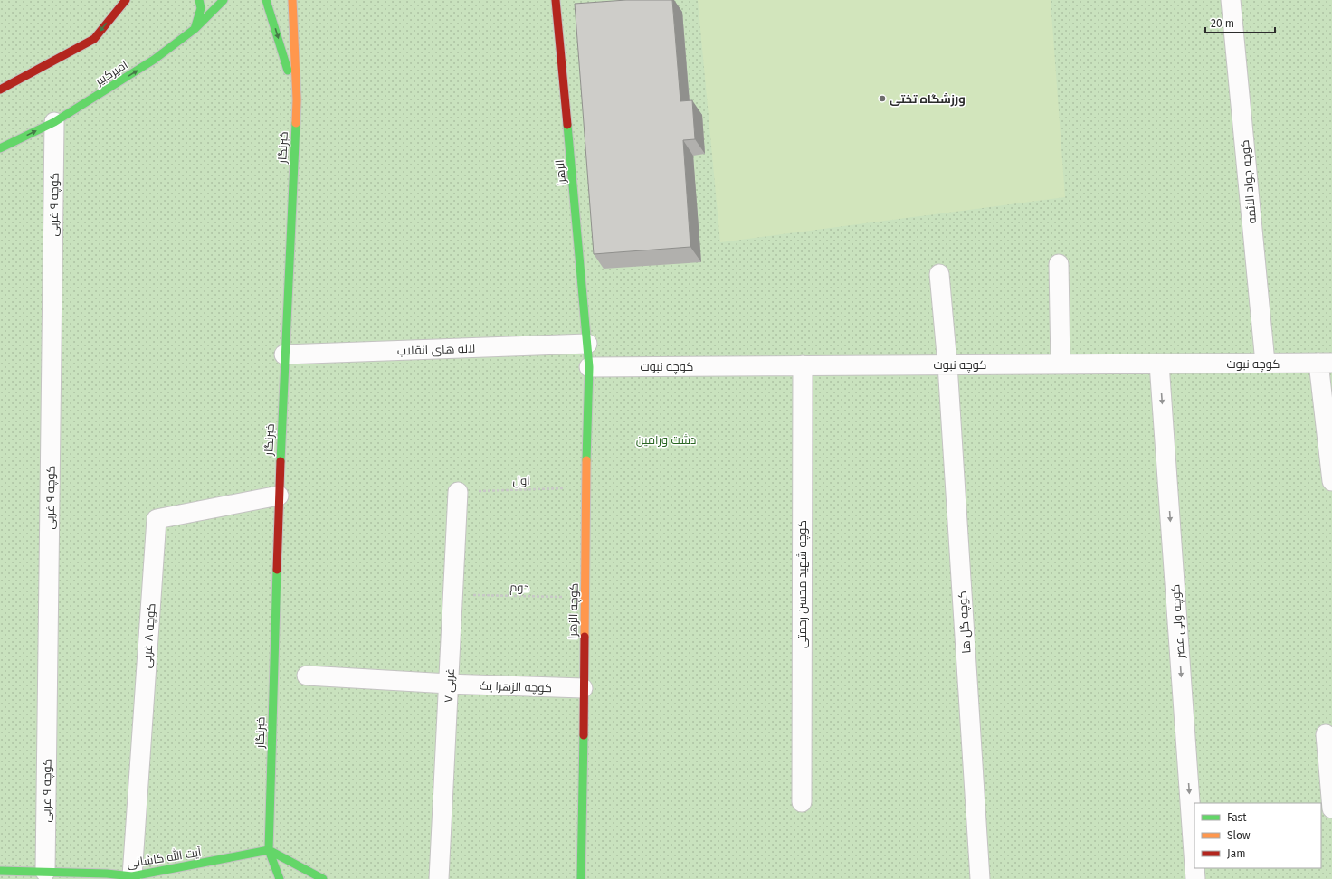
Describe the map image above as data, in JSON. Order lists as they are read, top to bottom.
{
  "streets": {
    "street": [
      "امیرکبیر",
      "خبرنگار",
      "الزهرا",
      "کوچه جواد الائمه",
      "کوچه ۹ غربی",
      "لاله های انقلاب",
      "کوچه نبوت",
      "کوچه شهید محسن رحمتی",
      "کوچه الزهرا",
      "کوچه ولی عصر",
      "کوچه گل ها",
      "کوچه ۸ غربی",
      "۷ غربی",
      "کوچه الزهرا یک",
      "آیت الله کاشانی"
    ],
    "path": ["اول", "دوم"]
  },
  "crossings": [
    ["امیرکبیر", "کوچه ۹ غربی"],
    ["خبرنگار", "لاله های انقلاب"],
    ["خبرنگار", "کوچه ۸ غربی"],
    ["خبرنگار", "آیت الله کاشانی"],
    ["الزهرا", "لاله های انقلاب"],
    ["الزهرا", "کوچه الزهرا"],
    ["کوچه جواد الائمه", "کوچه نبوت"],
    ["کوچه ۹ غربی", "آیت الله کاشانی"],
    ["لاله های انقلاب", "کوچه الزهرا"],
    ["کوچه نبوت", "کوچه شهید محسن رحمتی"],
    ["کوچه نبوت", "کوچه الزهرا"],
    ["کوچه نبوت", "کوچه ولی عصر"],
    ["کوچه نبوت", "کوچه گل ها"],
    ["اول", "کوچه الزهرا"],
    ["اول", "۷ غربی"],
    ["دوم", "کوچه الزهرا"],
    ["دوم", "۷ غربی"],
    ["کوچه الزهرا", "کوچه الزهرا یک"],
    ["کوچه ۸ غربی", "آیت الله کاشانی"],
    ["۷ غربی", "کوچه الزهرا یک"]
  ],
  "parks": ["دشت ورامین"],
  "places": ["ورزشگاه تختی"],
  "legend": ["Fast", "Slow", "Jam"],
  "scale_bar": "20 m"
}
